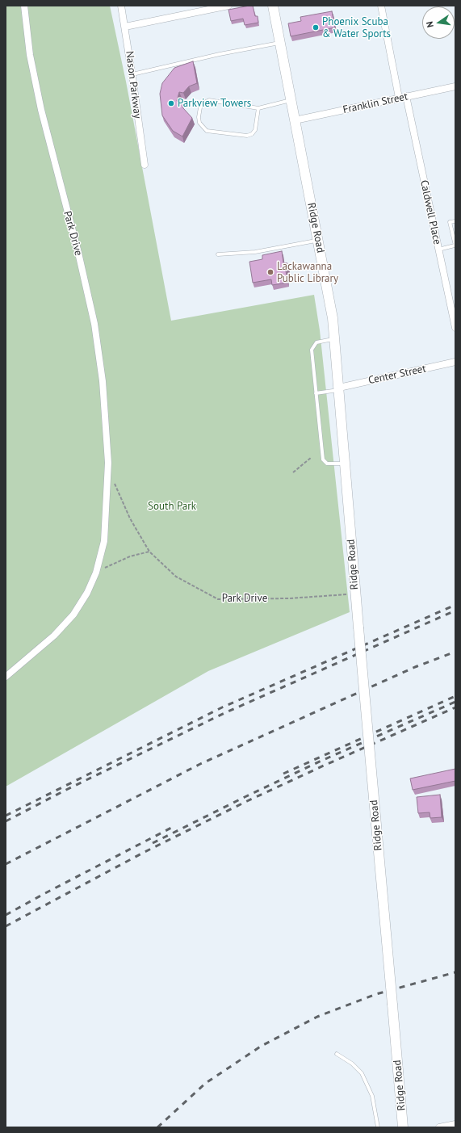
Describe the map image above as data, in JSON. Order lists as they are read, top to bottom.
{
  "streets": {
    "main road": ["Ridge Road"],
    "street": [
      "Nason Parkway",
      "Franklin Street",
      "Caldwell Place",
      "Park Drive",
      "Center Street"
    ]
  },
  "crossings": [
    ["Franklin Street", "Caldwell Place"],
    ["Franklin Street", "Ridge Road"],
    ["Ridge Road", "Park Drive"],
    ["Ridge Road", "Center Street"]
  ],
  "parks": ["South Park"],
  "places": ["Phoenix Scuba & Water Sports", "Parkview Towers", "Lackawanna Public Library"],
  "north": "left"
}
